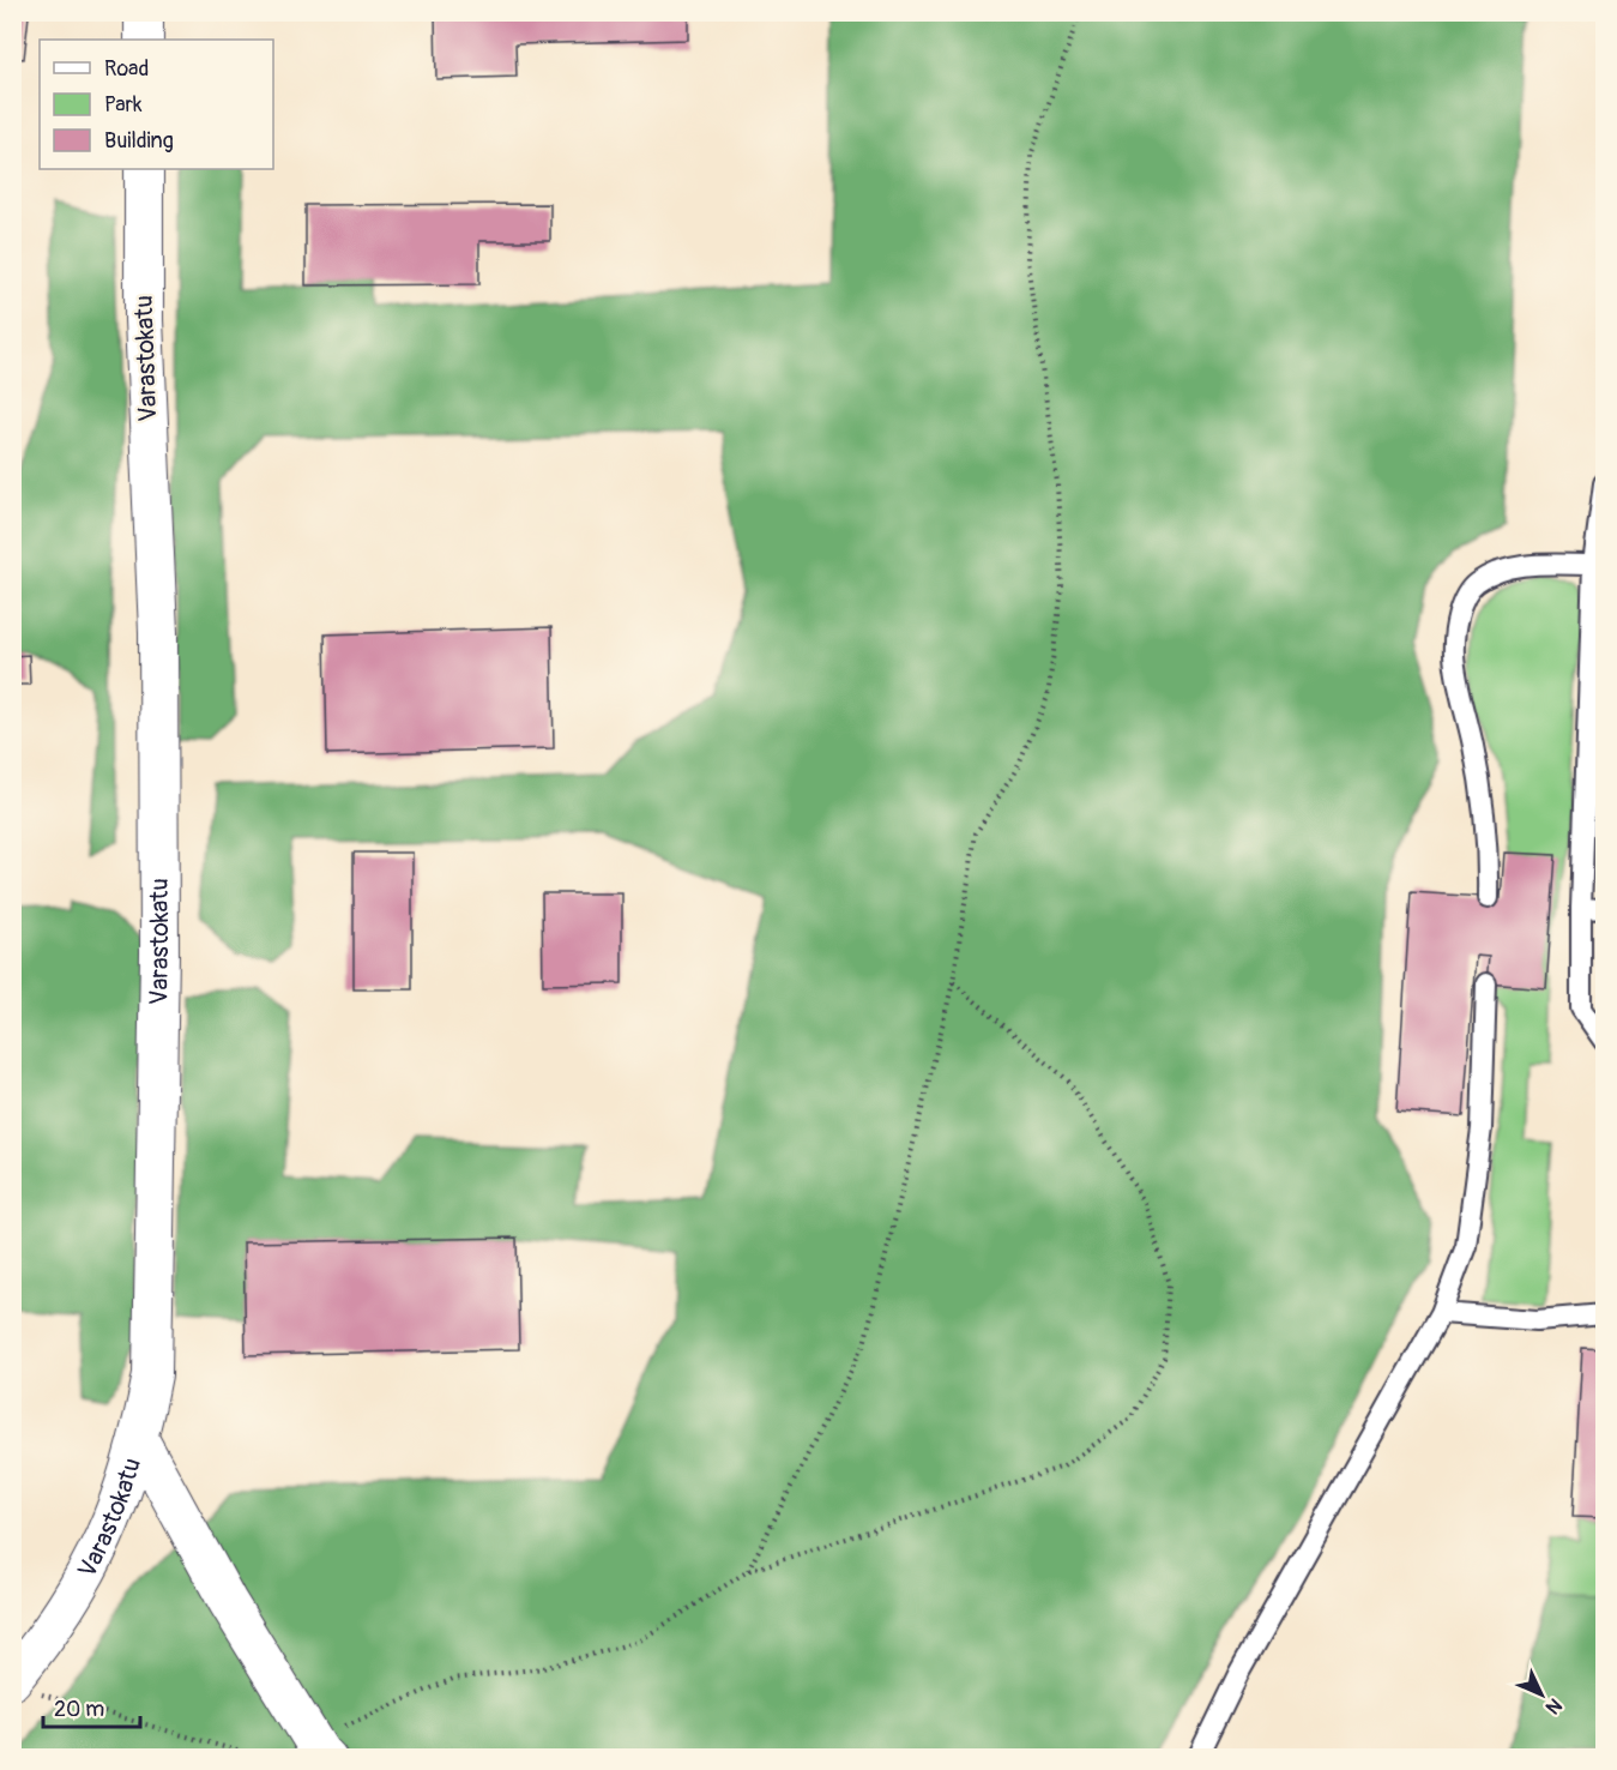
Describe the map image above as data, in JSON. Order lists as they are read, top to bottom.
{
  "streets": {
    "street": ["Varastokatu"]
  },
  "legend": ["Road", "Park", "Building"],
  "scale_bar": "20 m",
  "north": "bottom right"
}
